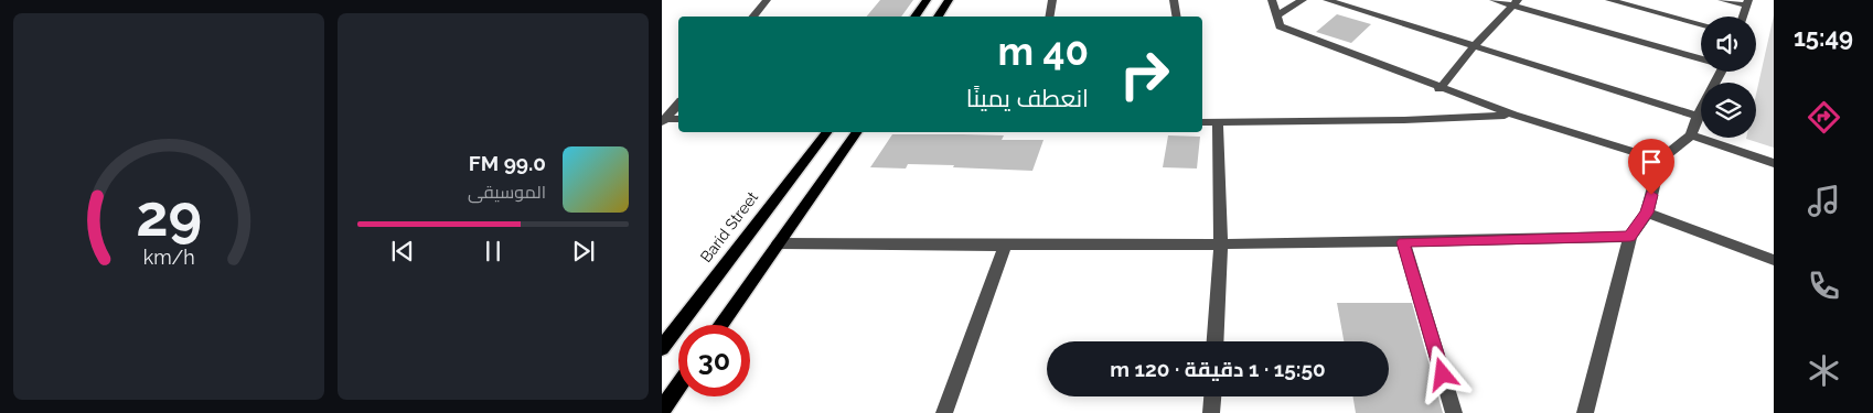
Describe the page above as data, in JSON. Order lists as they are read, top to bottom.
{
  "streets": {
    "main road": ["Barid Street"]
  },
  "page": {
    "tabs": "15:49",
    "turn": ["40 m", "انعطف يمينًا"],
    "song": ["99.0 FM", "الموسيقى"],
    "limit": "30",
    "trip": "15:50 · 1 دقيقة · 120 m",
    "gauge": ["29", "km/h"]
  }
}
